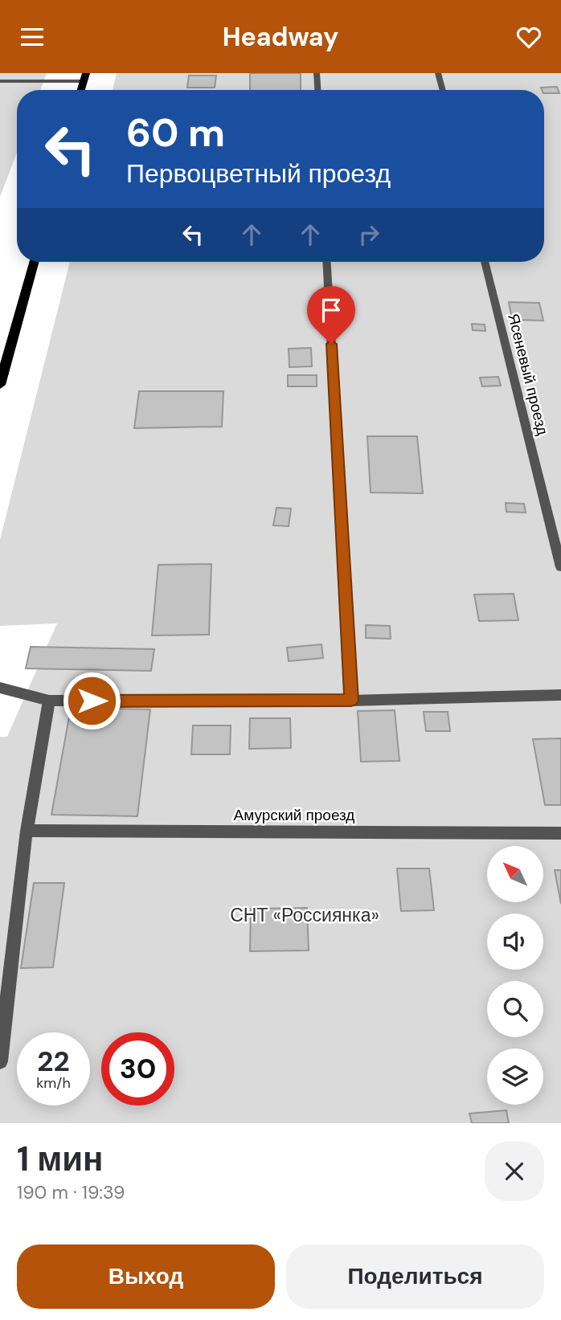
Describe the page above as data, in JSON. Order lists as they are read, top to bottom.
{
  "streets": {
    "street": ["Ясеневый проезд", "Амурский проезд"]
  },
  "parks": ["СНТ «Россиянка»"],
  "north": "top left",
  "page": {
    "header": "Headway",
    "turn": ["60 m", "Первоцветный проезд"],
    "speed": "22 km/h",
    "limit": "30",
    "heading": ["1 мин", "190 m · 19:39"],
    "buttons": ["Выход", "Поделиться"]
  }
}
